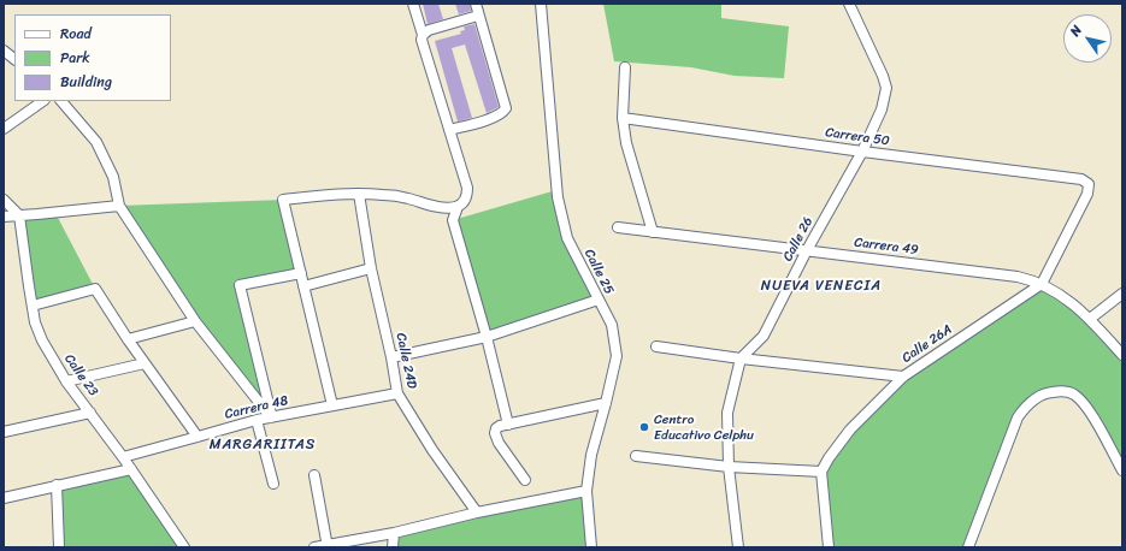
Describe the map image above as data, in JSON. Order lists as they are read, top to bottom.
{
  "streets": {
    "street": [
      "Carrera 50",
      "Calle 26",
      "Carrera 49",
      "Calle 25",
      "Calle 26A",
      "Calle 24D",
      "Calle 23",
      "Carrera 48"
    ]
  },
  "crossings": [
    ["Carrera 50", "Calle 26"],
    ["Carrera 50", "Calle 26A"],
    ["Calle 26", "Carrera 49"],
    ["Carrera 49", "Calle 26A"],
    ["Calle 24D", "Carrera 48"],
    ["Calle 23", "Carrera 48"]
  ],
  "districts": ["NUEVA VENECIA", "MARGARIITAS"],
  "places": ["Centro Educativo Celphu"],
  "legend": ["Road", "Park", "Building"],
  "north": "top left"
}
